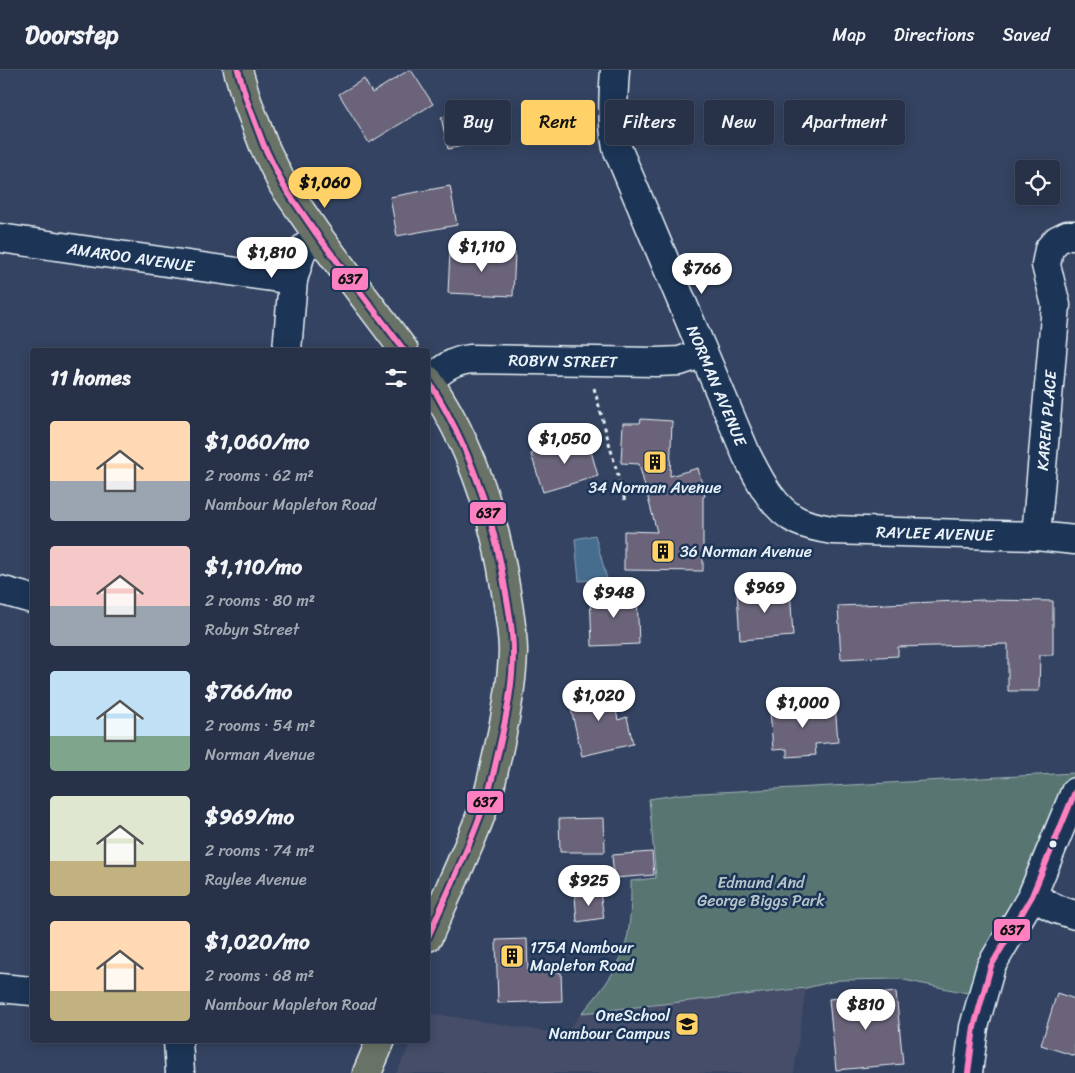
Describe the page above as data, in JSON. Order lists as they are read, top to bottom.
{
  "streets": {
    "street": [
      "AMAROO AVENUE",
      "ROBYN STREET",
      "NORMAN AVENUE",
      "KAREN PLACE",
      "RAYLEE AVENUE"
    ]
  },
  "crossings": [
    ["ROBYN STREET", "NORMAN AVENUE"],
    ["NORMAN AVENUE", "RAYLEE AVENUE"],
    ["KAREN PLACE", "RAYLEE AVENUE"]
  ],
  "parks": ["Edmund And George Biggs Park"],
  "places": {
    "building": ["34 Norman Avenue", "36 Norman Avenue", "175A Nambour Mapleton Road"],
    "school or university": ["OneSchool Nambour Campus"]
  },
  "lines": ["transit line 637"],
  "page": {
    "header": "Doorstep",
    "nav": ["Map", "Directions", "Saved"],
    "chip": [
      "Buy",
      "Rent",
      "Filters",
      "New",
      "Apartment"
    ],
    "price": [
      "$1,060",
      "$1,110",
      "$1,810",
      "$766",
      "$1,050",
      "$969",
      "$948",
      "$1,020",
      "$1,000",
      "$925",
      "$810"
    ],
    "heading": "11 homes",
    "list": [
      {
        "name": "$1,060/mo",
        "note": "2 rooms · 62 m² · Nambour Mapleton Road"
      },
      {
        "name": "$1,110/mo",
        "note": "2 rooms · 80 m² · Robyn Street"
      },
      {
        "name": "$766/mo",
        "note": "2 rooms · 54 m² · Norman Avenue"
      },
      {
        "name": "$969/mo",
        "note": "2 rooms · 74 m² · Raylee Avenue"
      },
      {
        "name": "$1,020/mo",
        "note": "2 rooms · 68 m² · Nambour Mapleton Road"
      }
    ]
  }
}
